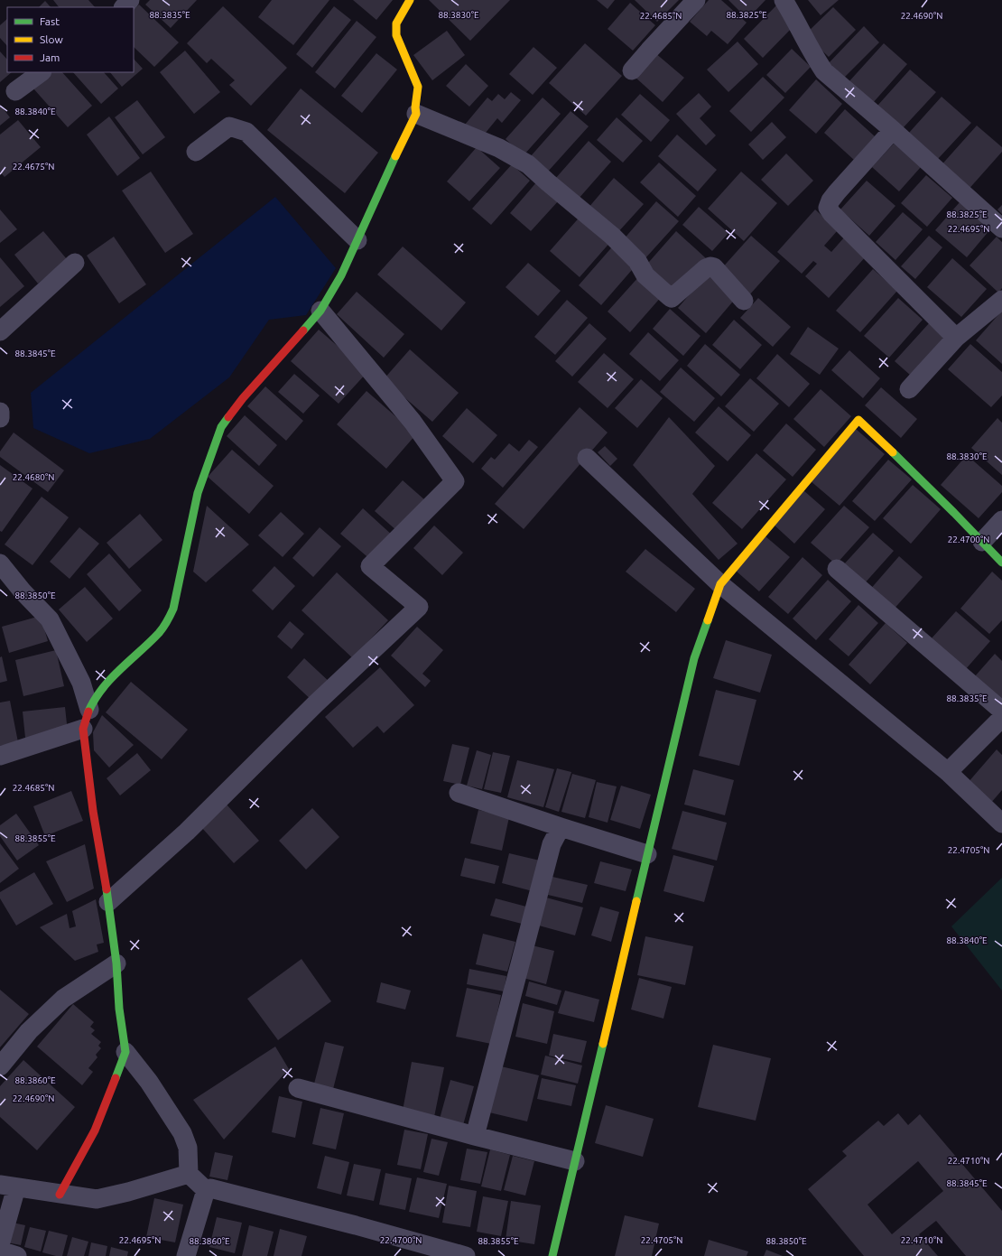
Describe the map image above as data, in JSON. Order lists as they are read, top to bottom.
{
  "legend": ["Fast", "Slow", "Jam"],
  "coordinates": [
    "88.3835°E",
    "88.3830°E",
    "88.3825°E",
    "22.4685°N",
    "22.4690°N",
    "88.3840°E",
    "22.4675°N",
    "22.4695°N",
    "88.3845°E",
    "22.4680°N",
    "22.4700°N",
    "88.3850°E",
    "88.3855°E",
    "22.4705°N",
    "88.3860°E",
    "22.4710°N"
  ]
}
